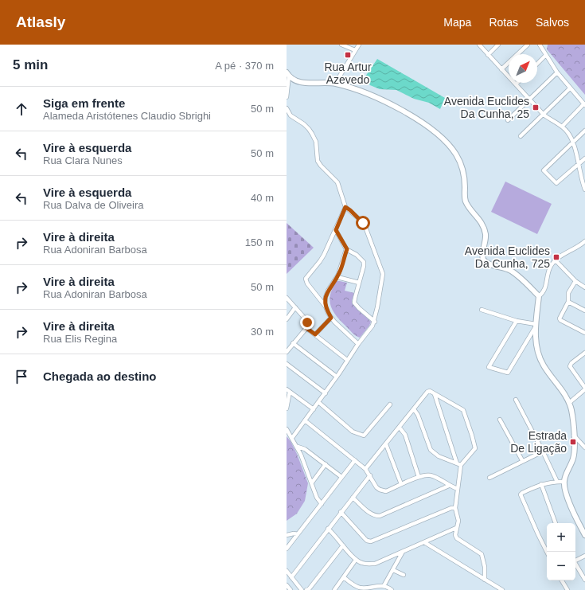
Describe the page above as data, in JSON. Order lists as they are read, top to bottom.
{
  "places": {
    "transit": [
      "Rua Artur Azevedo",
      "Avenida Euclides Da Cunha, 25",
      "Avenida Euclides Da Cunha, 725",
      "Estrada De Ligação"
    ]
  },
  "north": "top right",
  "page": {
    "header": "Atlasly",
    "nav": ["Mapa", "Rotas", "Salvos"],
    "heading": ["5 min", "A pé · 370 m"],
    "list": [
      ["Siga em frente", "Alameda Aristótenes Claudio Sbrighi", "50 m"],
      ["Vire à esquerda", "Rua Clara Nunes", "50 m"],
      ["Vire à esquerda", "Rua Dalva de Oliveira", "40 m"],
      ["Vire à direita", "Rua Adoniran Barbosa", "150 m"],
      ["Vire à direita", "Rua Adoniran Barbosa", "50 m"],
      ["Vire à direita", "Rua Elis Regina", "30 m"],
      "Chegada ao destino"
    ],
    "map_buttons": ["+", "−"]
  }
}
